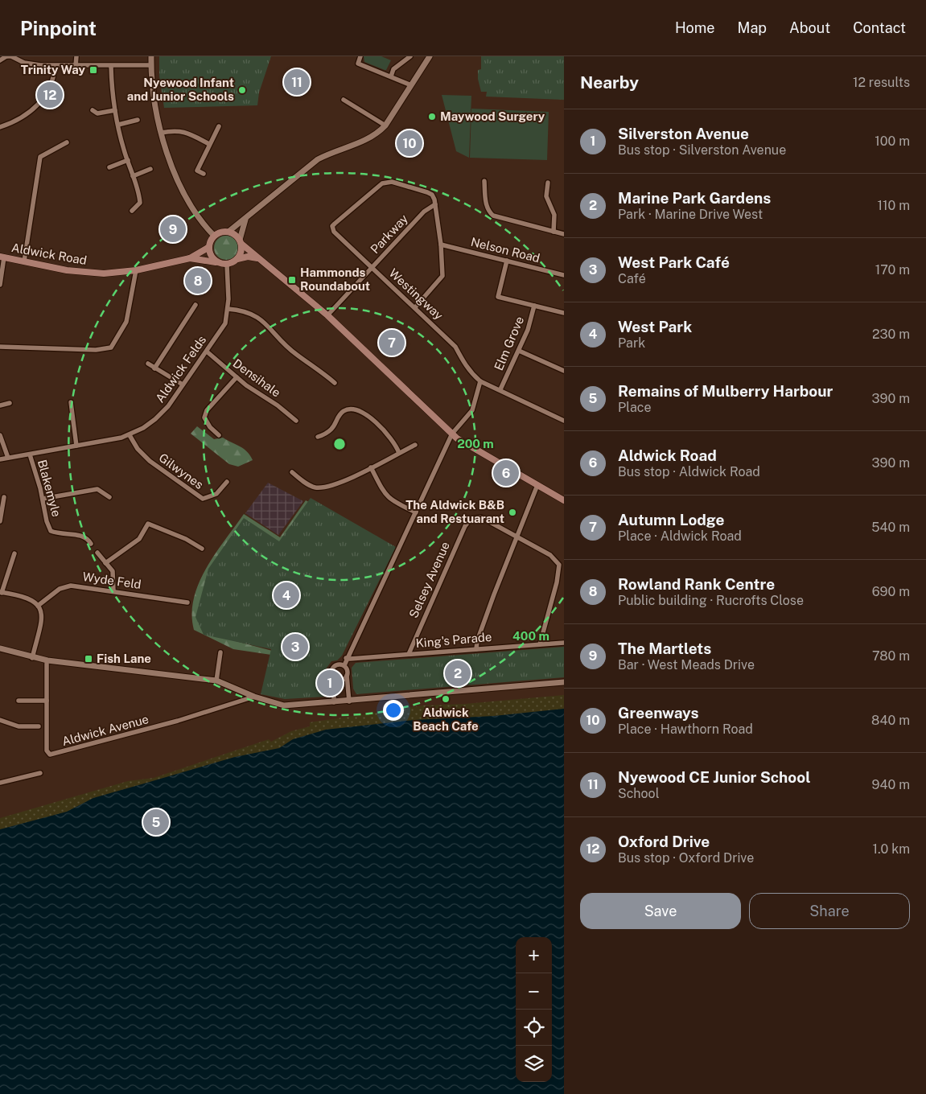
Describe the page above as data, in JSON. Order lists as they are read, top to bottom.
{
  "streets": {
    "main road": ["Aldwick Road"],
    "street": [
      "Parkway",
      "Nelson Road",
      "Westingway",
      "Elm Grove",
      "Aldwick Felds",
      "Densihale",
      "Gilwynes",
      "Blakemyle",
      "Selsey Avenue",
      "Wyde Feld",
      "King's Parade",
      "Aldwick Avenue"
    ]
  },
  "crossings": [
    ["Parkway", "Westingway"],
    ["Aldwick Felds", "Densihale"],
    ["Aldwick Felds", "Gilwynes"],
    ["Aldwick Felds", "Blakemyle"],
    ["Selsey Avenue", "King's Parade"]
  ],
  "places": {
    "transit": ["Trinity Way", "Hammonds Roundabout", "Fish Lane"],
    "other": [
      "Nyewood Infant and Junior Schools",
      "Maywood Surgery",
      "The Aldwick B&B and Restuarant",
      "Aldwick Beach Cafe"
    ]
  },
  "page": {
    "header": "Pinpoint",
    "nav": [
      "Home",
      "Map",
      "About",
      "Contact"
    ],
    "heading": ["Nearby", "12 results"],
    "pins": [
      "11",
      "12",
      "10",
      "9",
      "8",
      "7",
      "6",
      "4",
      "3",
      "2",
      "1",
      "5"
    ],
    "list": [
      {
        "mark": "1",
        "name": "Silverston Avenue",
        "note": "Bus stop · Silverston Avenue",
        "value": "100 m"
      },
      {
        "mark": "2",
        "name": "Marine Park Gardens",
        "note": "Park · Marine Drive West",
        "value": "110 m"
      },
      {
        "mark": "3",
        "name": "West Park Café",
        "note": "Café",
        "value": "170 m"
      },
      {
        "mark": "4",
        "name": "West Park",
        "note": "Park",
        "value": "230 m"
      },
      {
        "mark": "5",
        "name": "Remains of Mulberry Harbour",
        "note": "Place",
        "value": "390 m"
      },
      {
        "mark": "6",
        "name": "Aldwick Road",
        "note": "Bus stop · Aldwick Road",
        "value": "390 m"
      },
      {
        "mark": "7",
        "name": "Autumn Lodge",
        "note": "Place · Aldwick Road",
        "value": "540 m"
      },
      {
        "mark": "8",
        "name": "Rowland Rank Centre",
        "note": "Public building · Rucrofts Close",
        "value": "690 m"
      },
      {
        "mark": "9",
        "name": "The Martlets",
        "note": "Bar · West Meads Drive",
        "value": "780 m"
      },
      {
        "mark": "10",
        "name": "Greenways",
        "note": "Place · Hawthorn Road",
        "value": "840 m"
      },
      {
        "mark": "11",
        "name": "Nyewood CE Junior School",
        "note": "School",
        "value": "940 m"
      },
      {
        "mark": "12",
        "name": "Oxford Drive",
        "note": "Bus stop · Oxford Drive",
        "value": "1.0 km"
      }
    ],
    "buttons": ["Save", "Share"],
    "map_buttons": ["+", "−"]
  },
  "rings": ["200 m", "400 m"]
}
